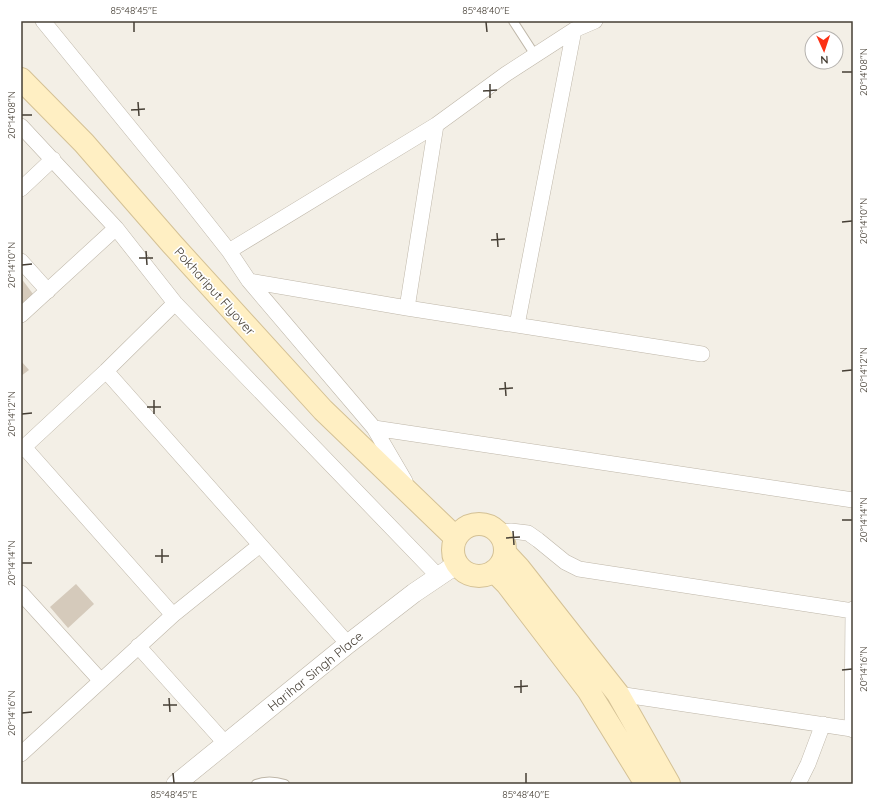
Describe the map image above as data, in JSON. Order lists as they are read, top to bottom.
{
  "streets": {
    "main road": ["Pokhariput Flyover"],
    "street": ["Harihar Singh Place"]
  },
  "crossings": [
    ["Pokhariput Flyover", "Harihar Singh Place"]
  ],
  "north": "bottom",
  "coordinates": [
    "85°48'45\"E",
    "85°48'40\"E",
    "20°14'08\"N",
    "20°14'10\"N",
    "20°14'12\"N",
    "20°14'14\"N",
    "20°14'16\"N"
  ]
}
